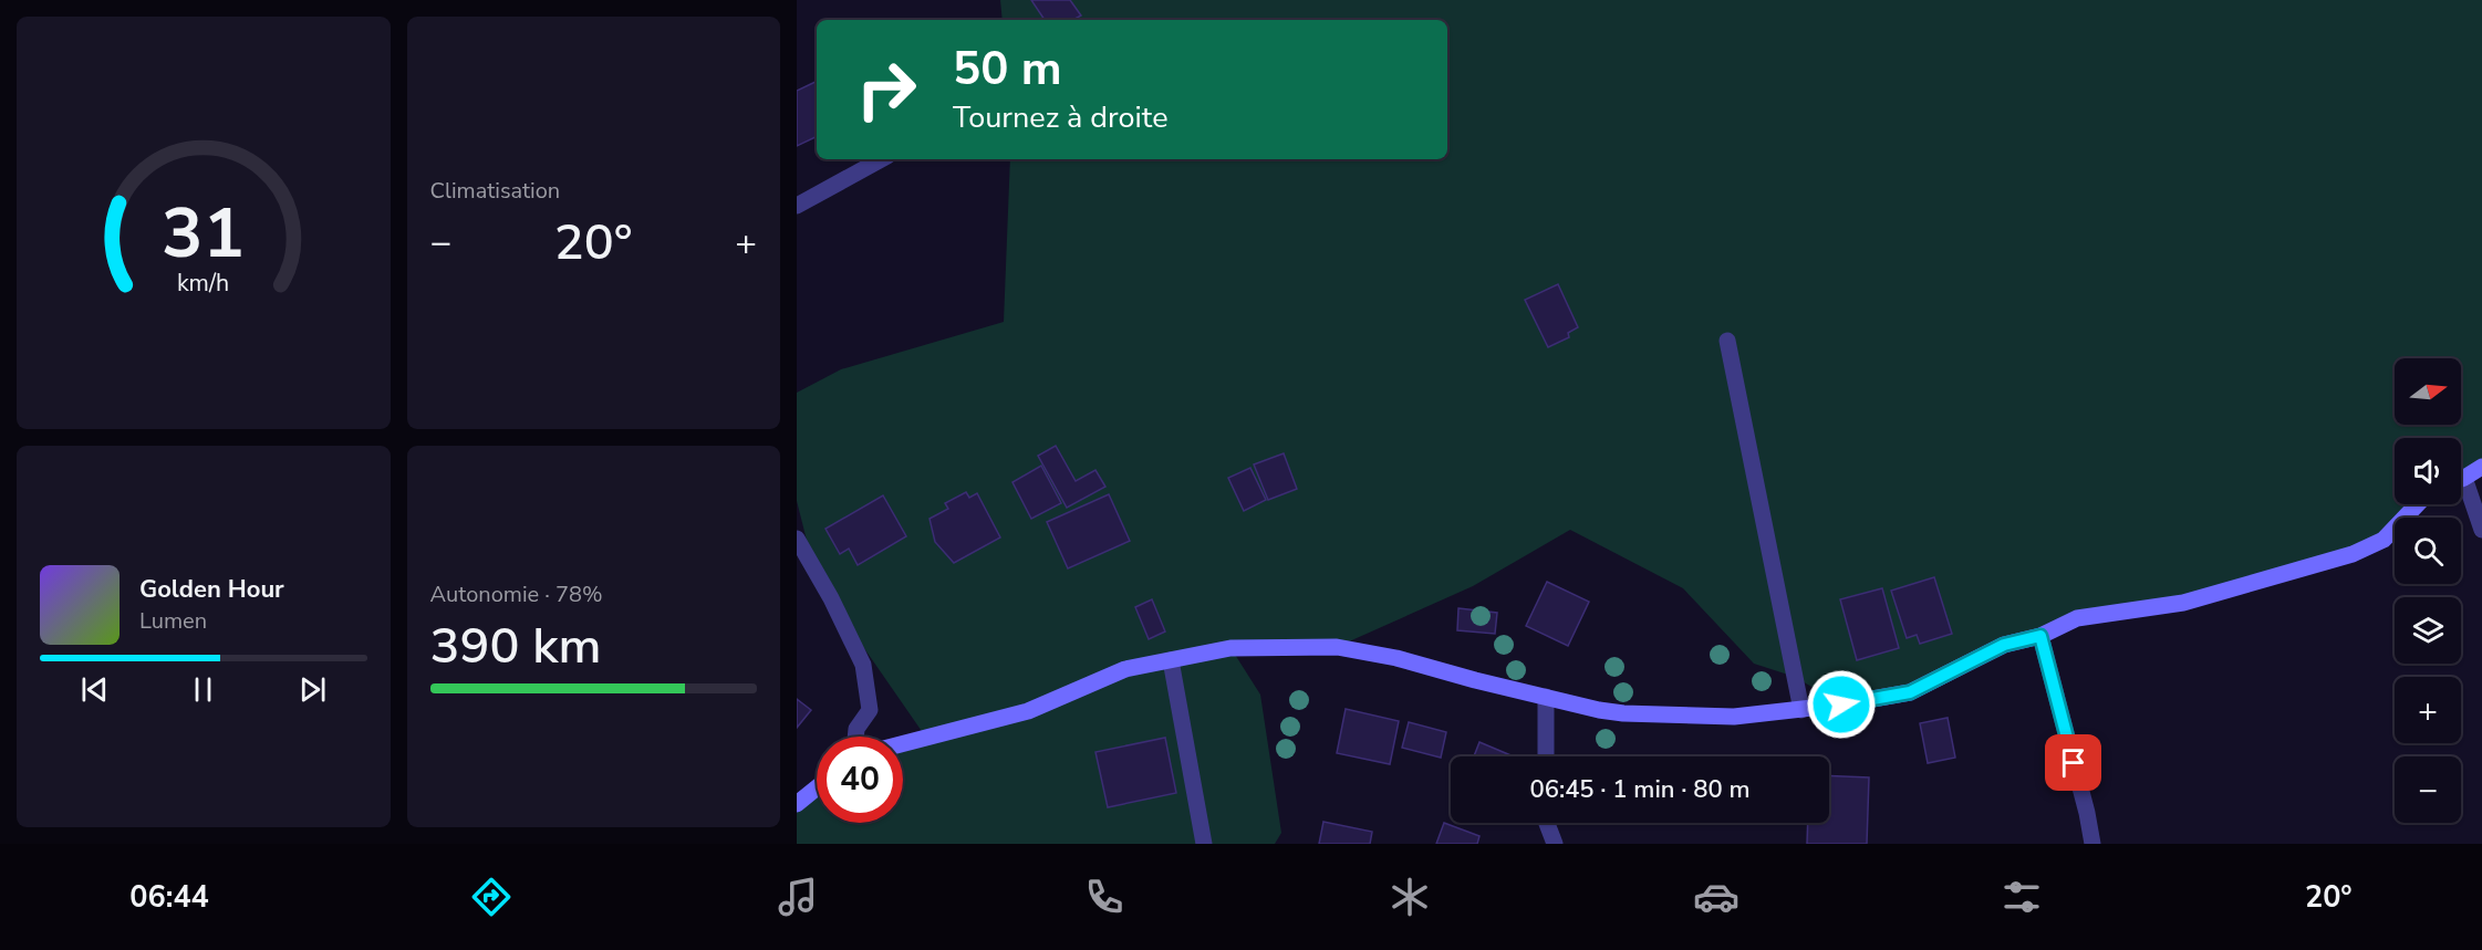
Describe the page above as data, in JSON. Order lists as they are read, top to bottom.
{
  "north": "right",
  "page": {
    "tile": [
      "Climatisation",
      ["Autonomie · 78%", "390 km"]
    ],
    "turn": ["50 m", "Tournez à droite"],
    "heat": ["−", "20°", "+"],
    "map_buttons": ["+", "−"],
    "song": ["Golden Hour", "Lumen"],
    "limit": "40",
    "trip": "06:45 · 1 min · 80 m",
    "tabs": ["06:44", "20°"],
    "gauge": ["31", "km/h"]
  }
}
